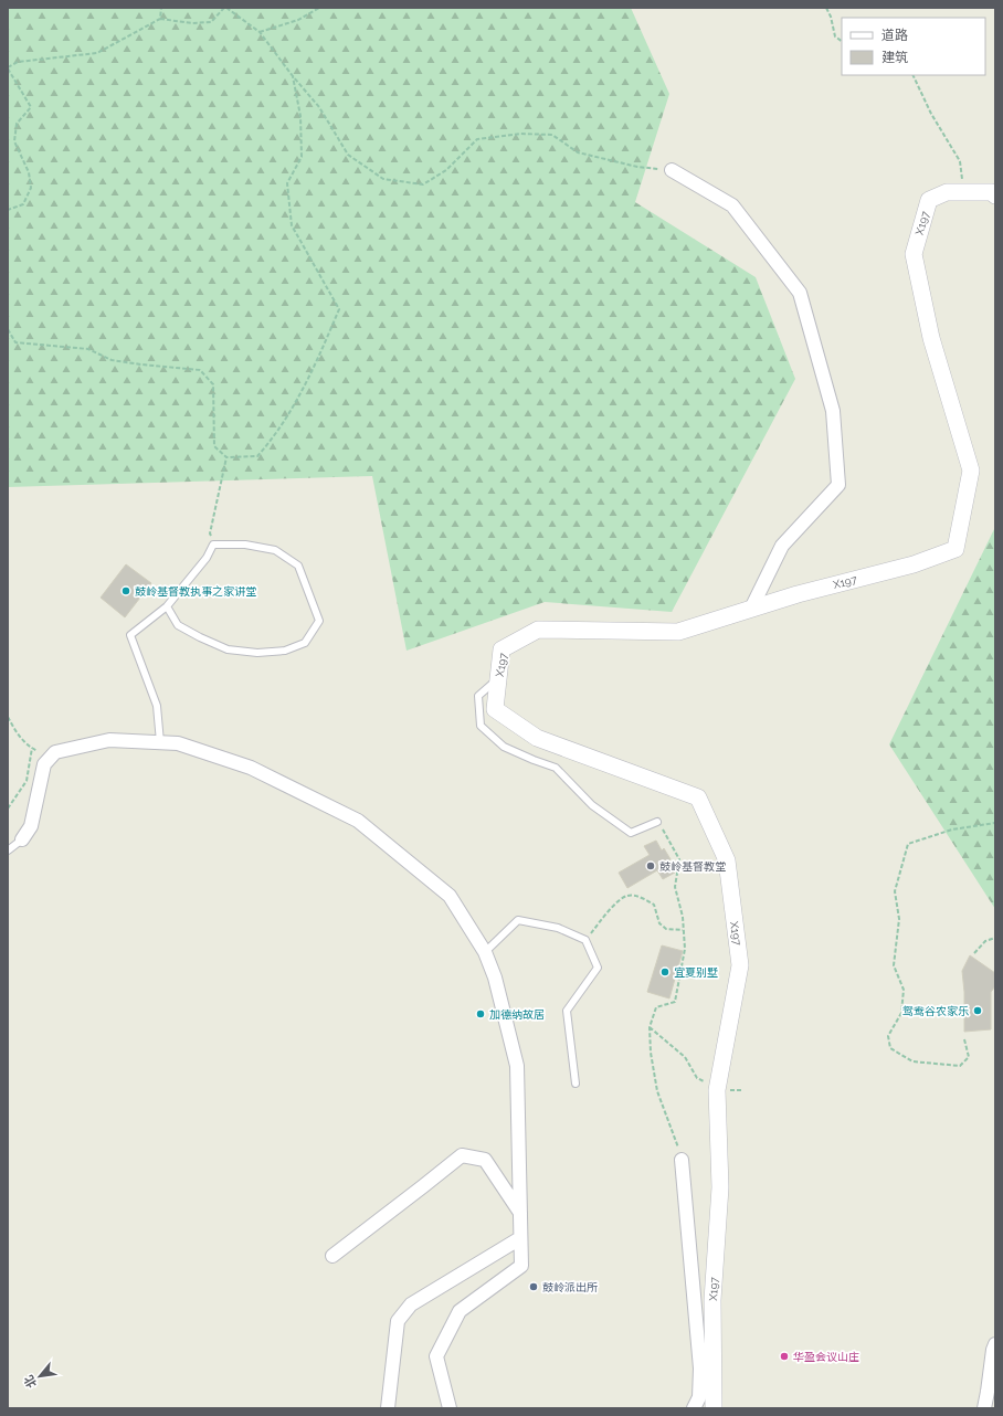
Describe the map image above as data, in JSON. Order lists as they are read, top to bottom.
{
  "streets": {
    "street": ["X197"]
  },
  "places": [
    "鼓岭基督教执事之家讲堂",
    "鼓岭基督教堂",
    "宜夏别墅",
    "鸳鸯谷农家乐",
    "加德纳故居",
    "鼓岭派出所",
    "华盈会议山庄"
  ],
  "legend": ["道路", "建筑"],
  "north": "bottom left"
}
